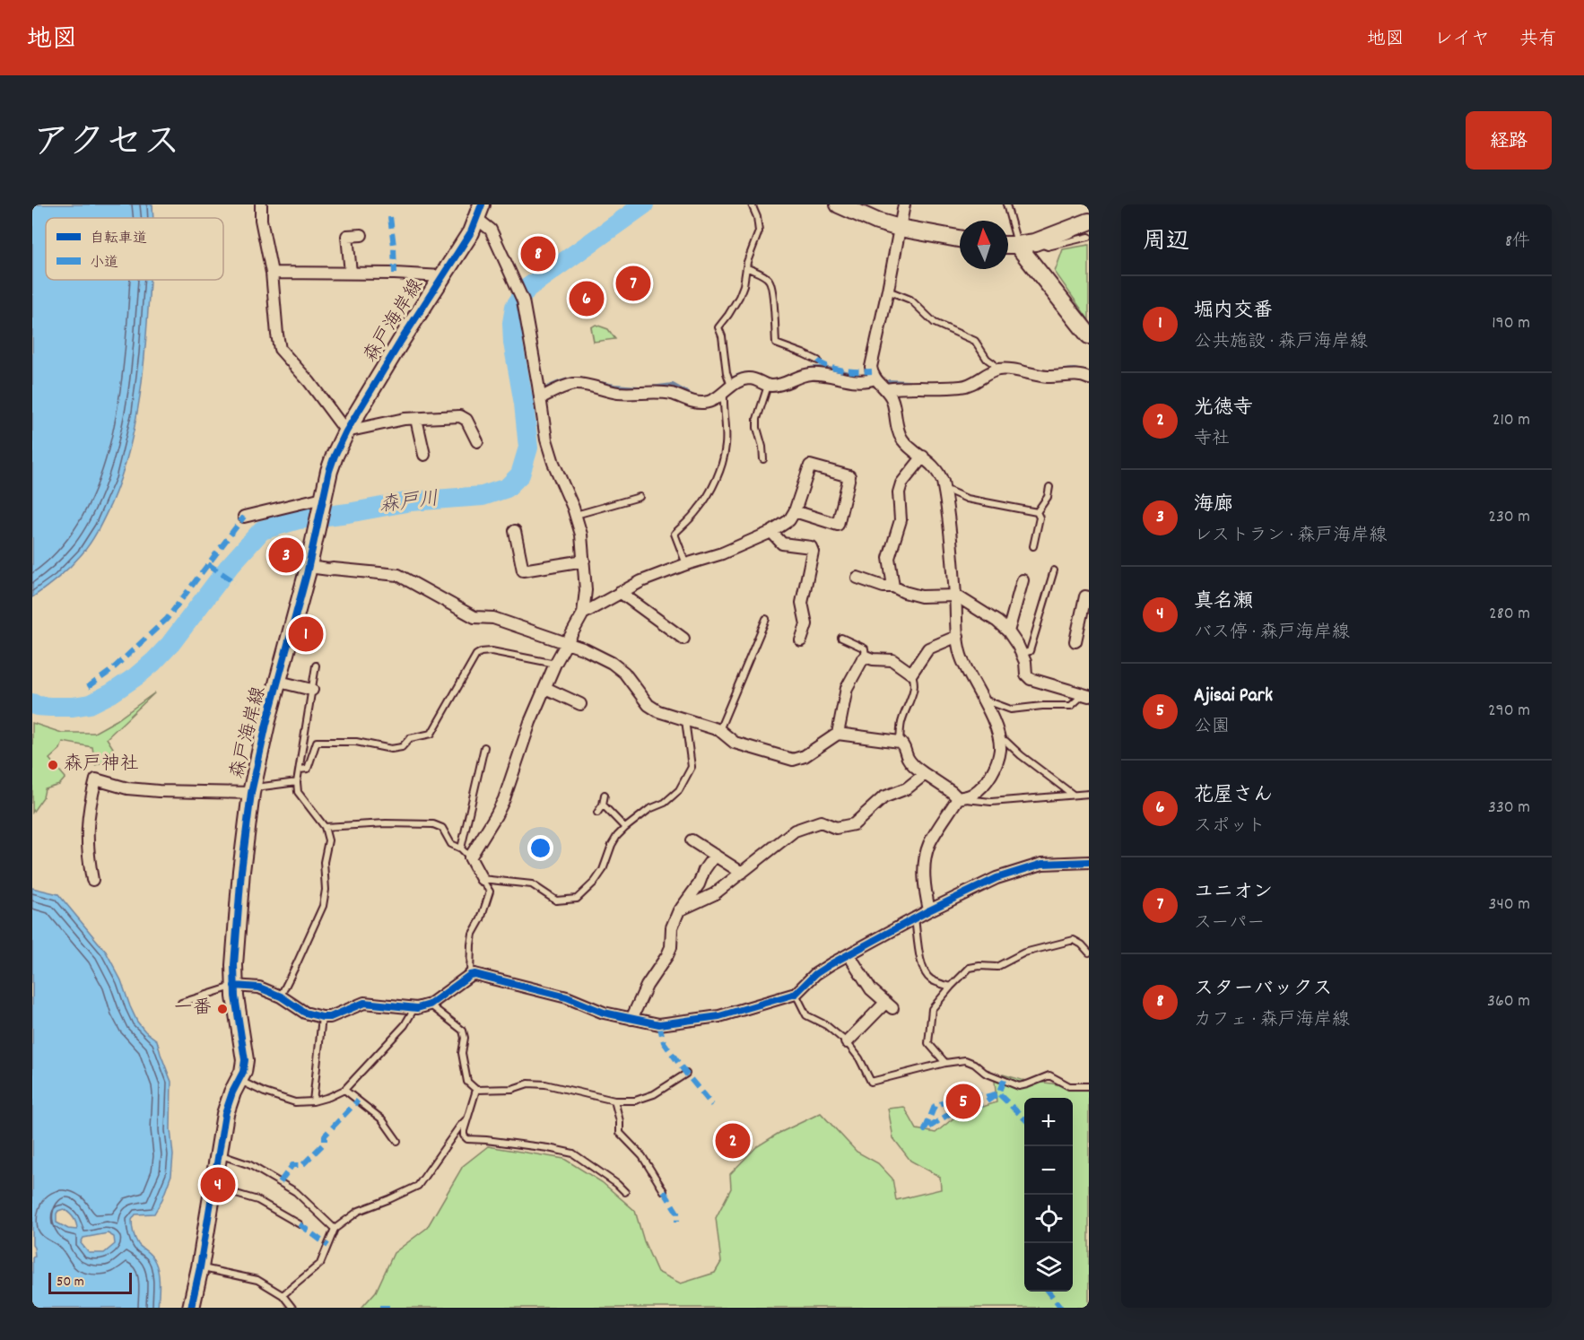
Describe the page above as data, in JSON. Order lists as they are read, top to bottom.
{
  "streets": {
    "main road": ["森戸海岸線"]
  },
  "water": ["森戸川"],
  "places": ["森戸神社", "一番"],
  "legend": ["自転車道", "小道"],
  "scale_bar": "50 m",
  "north": "top",
  "page": {
    "header": "地図",
    "nav": ["地図", "レイヤ", "共有"],
    "title": "アクセス",
    "buttons": "経路",
    "heading": ["周辺", "8件"],
    "pins": [
      "8",
      "7",
      "6",
      "3",
      "1",
      "5",
      "2",
      "4"
    ],
    "list": [
      {
        "mark": "1",
        "name": "堀内交番",
        "note": "公共施設 · 森戸海岸線",
        "value": "190 m"
      },
      {
        "mark": "2",
        "name": "光徳寺",
        "note": "寺社",
        "value": "210 m"
      },
      {
        "mark": "3",
        "name": "海廊",
        "note": "レストラン · 森戸海岸線",
        "value": "230 m"
      },
      {
        "mark": "4",
        "name": "真名瀬",
        "note": "バス停 · 森戸海岸線",
        "value": "280 m"
      },
      {
        "mark": "5",
        "name": "Ajisai Park",
        "note": "公園",
        "value": "290 m"
      },
      {
        "mark": "6",
        "name": "花屋さん",
        "note": "スポット",
        "value": "330 m"
      },
      {
        "mark": "7",
        "name": "ユニオン",
        "note": "スーパー",
        "value": "340 m"
      },
      {
        "mark": "8",
        "name": "スターバックス",
        "note": "カフェ · 森戸海岸線",
        "value": "360 m"
      }
    ],
    "map_buttons": ["+", "−"],
    "scale": "50 m"
  }
}
